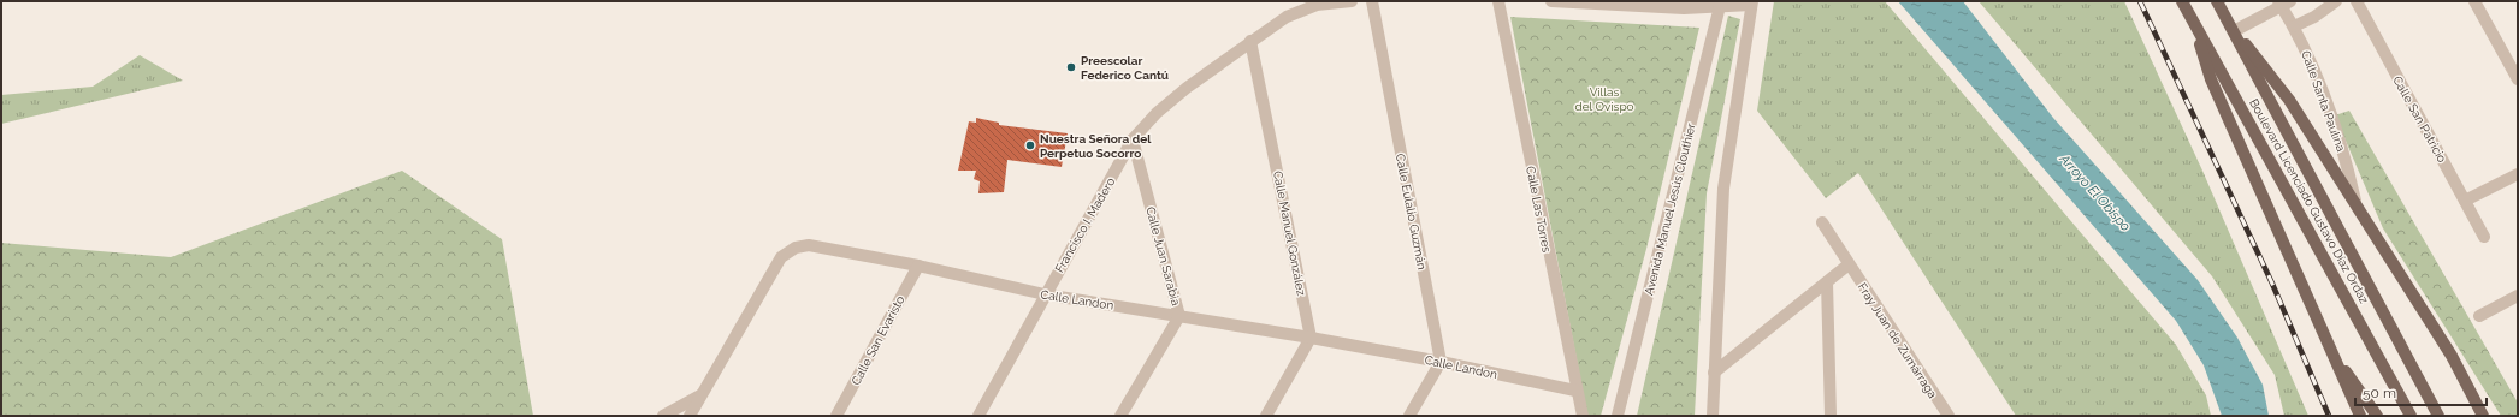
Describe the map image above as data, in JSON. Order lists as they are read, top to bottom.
{
  "streets": {
    "main road": ["Boulevard Licenciado Gustavo Díaz Ordaz"],
    "street": [
      "Calle Santa Paulina",
      "Calle San Patricio",
      "Calle Las Torres",
      "Avenida Manuel Jesús Clouthier",
      "Calle Eulalio Guzmán",
      "Francisco I. Madero",
      "Calle Manuel González",
      "Calle Juan Sarabia",
      "Calle Landon",
      "Calle San Evaristo",
      "Fray Juan de Zumárraga"
    ]
  },
  "crossings": [
    ["Calle Las Torres", "Calle Landon"],
    ["Calle Eulalio Guzmán", "Calle Landon"],
    ["Francisco I. Madero", "Calle Manuel González"],
    ["Francisco I. Madero", "Calle Juan Sarabia"],
    ["Francisco I. Madero", "Calle Landon"],
    ["Calle Manuel González", "Calle Landon"],
    ["Calle Juan Sarabia", "Calle Landon"],
    ["Calle Landon", "Calle San Evaristo"]
  ],
  "water": ["Arroyo El Obispo"],
  "parks": ["Villas del Ovispo"],
  "places": ["Preescolar Federico Cantú", "Nuestra Señora del Perpetuo Socorro"],
  "scale_bar": "50 m"
}
